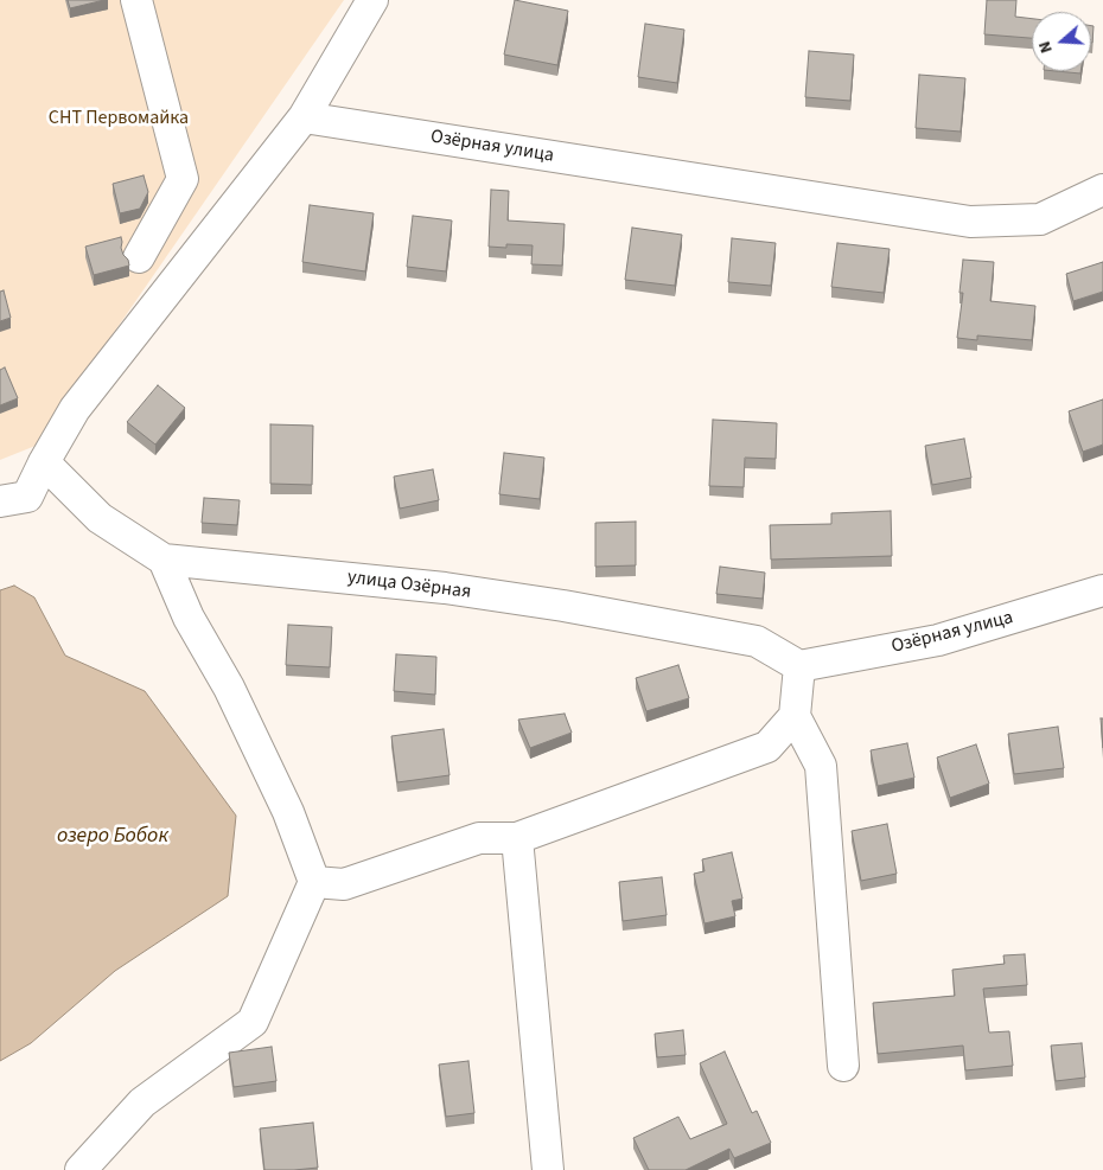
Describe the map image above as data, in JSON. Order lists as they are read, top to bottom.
{
  "streets": {
    "street": ["Озёрная улица", "улица Озёрная"]
  },
  "crossings": [
    ["Озёрная улица", "улица Озёрная"]
  ],
  "water": ["озеро Бобок"],
  "parks": ["СНТ Первомайка"],
  "north": "left"
}
